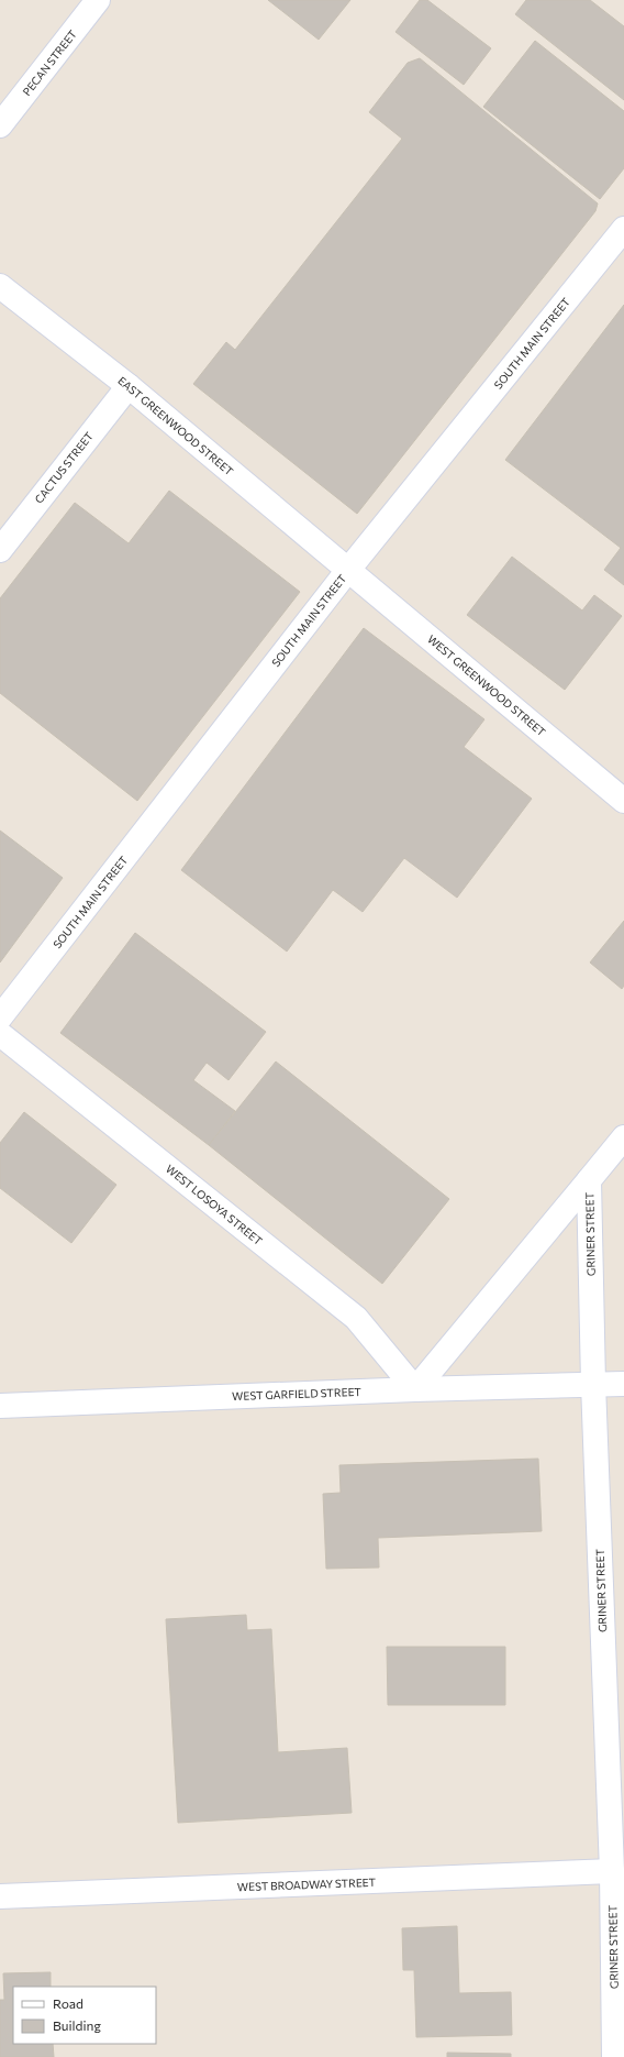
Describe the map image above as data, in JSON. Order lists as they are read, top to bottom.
{
  "streets": {
    "street": [
      "PECAN STREET",
      "SOUTH MAIN STREET",
      "EAST GREENWOOD STREET",
      "CACTUS STREET",
      "WEST GREENWOOD STREET",
      "WEST LOSOYA STREET",
      "GRINER STREET",
      "WEST GARFIELD STREET",
      "WEST BROADWAY STREET"
    ]
  },
  "crossings": [
    ["SOUTH MAIN STREET", "EAST GREENWOOD STREET"],
    ["SOUTH MAIN STREET", "WEST GREENWOOD STREET"],
    ["EAST GREENWOOD STREET", "CACTUS STREET"],
    ["EAST GREENWOOD STREET", "WEST GREENWOOD STREET"],
    ["WEST LOSOYA STREET", "WEST GARFIELD STREET"],
    ["GRINER STREET", "WEST GARFIELD STREET"],
    ["GRINER STREET", "WEST BROADWAY STREET"]
  ],
  "legend": ["Road", "Building"]
}
